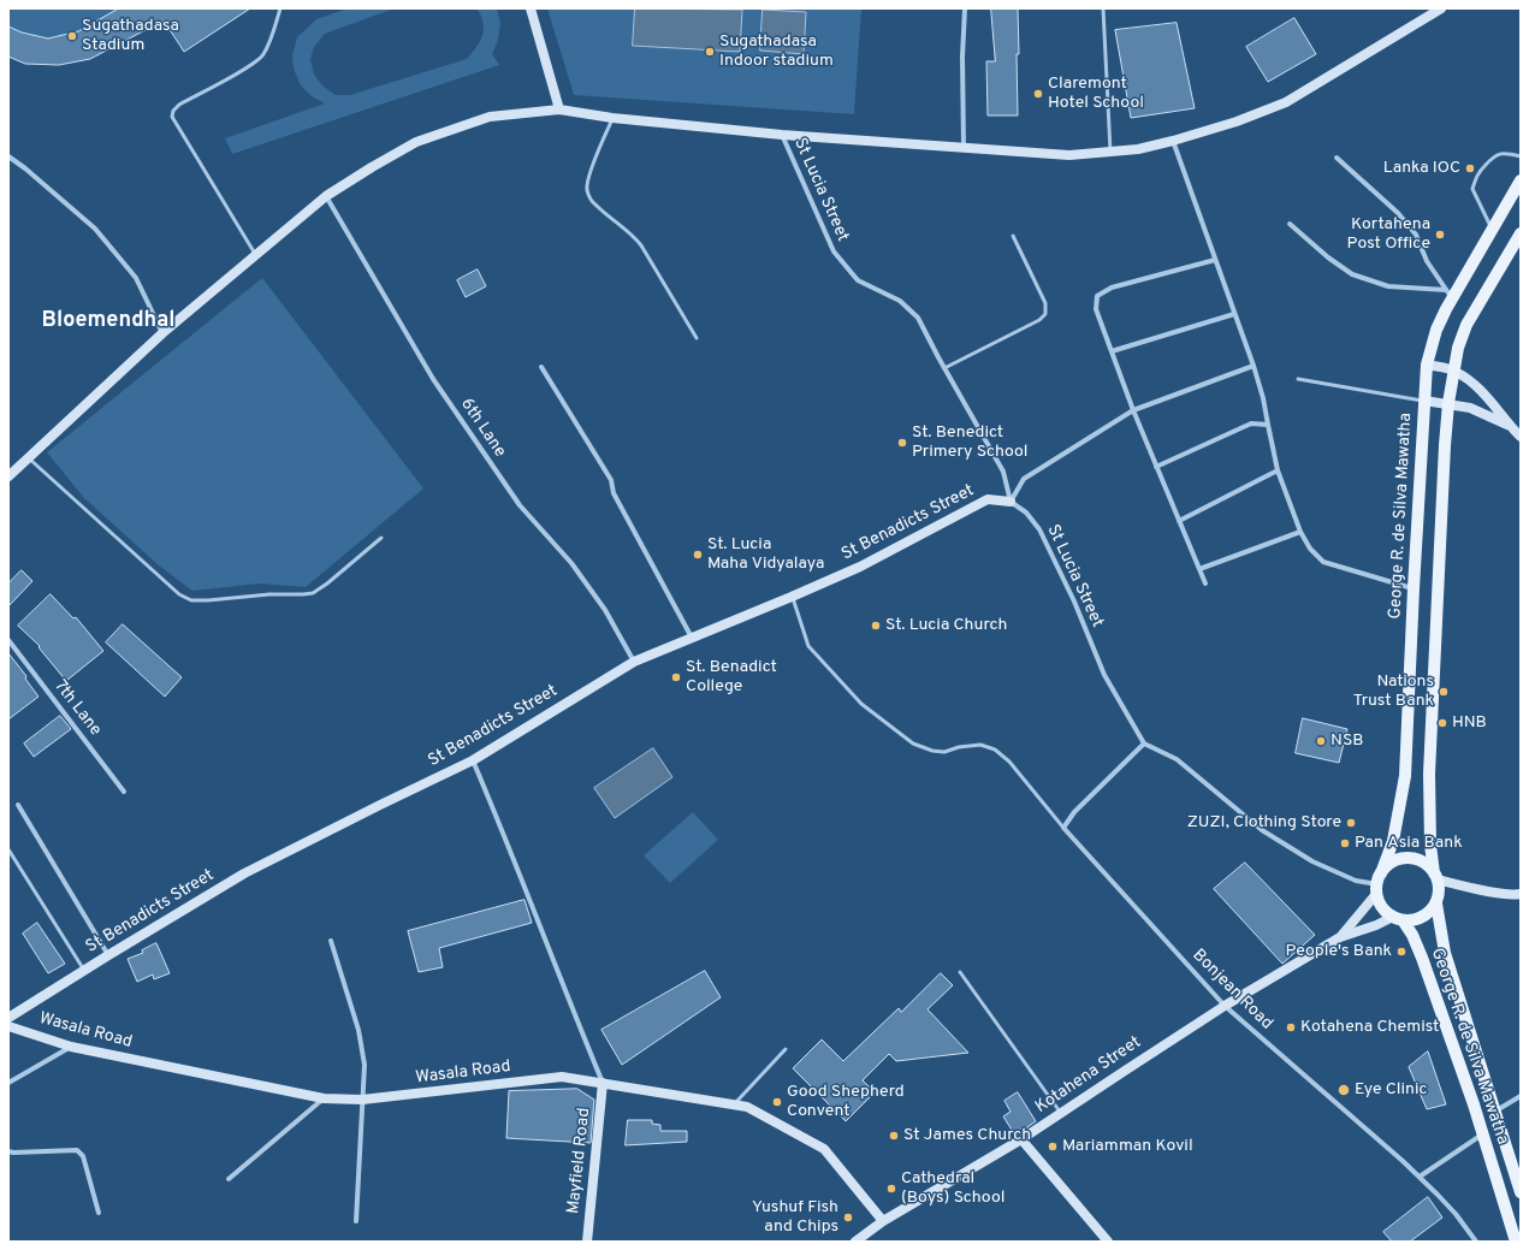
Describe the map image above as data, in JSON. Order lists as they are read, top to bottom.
{
  "streets": {
    "main road": ["George R. de Silva Mawatha"],
    "street": [
      "St Lucia Street",
      "6th Lane",
      "St Benadicts Street",
      "7th Lane",
      "Bonjean Road",
      "Wasala Road",
      "Kotahena Street",
      "Mayfield Road"
    ]
  },
  "crossings": [
    ["St Lucia Street", "St Benadicts Street"],
    ["6th Lane", "St Benadicts Street"],
    ["George R. de Silva Mawatha", "Kotahena Street"],
    ["Bonjean Road", "Kotahena Street"],
    ["Wasala Road", "Kotahena Street"],
    ["Wasala Road", "Mayfield Road"]
  ],
  "districts": ["Bloemendhal"],
  "places": [
    "Sugathadasa Stadium",
    "Sugathadasa Indoor stadium",
    "Claremont Hotel School",
    "Lanka IOC",
    "Kortahena Post Office",
    "St. Benedict Primery School",
    "St. Lucia Maha Vidyalaya",
    "St. Lucia Church",
    "St. Benadict College",
    "Nations Trust Bank",
    "HNB",
    "NSB",
    "ZUZI, Clothing Store",
    "Pan Asia Bank",
    "People's Bank",
    "Kotahena Chemist",
    "Eye Clinic",
    "Good Shepherd Convent",
    "St James Church",
    "Mariamman Kovil",
    "Cathedral (Boys) School",
    "Yushuf Fish and Chips"
  ]
}
